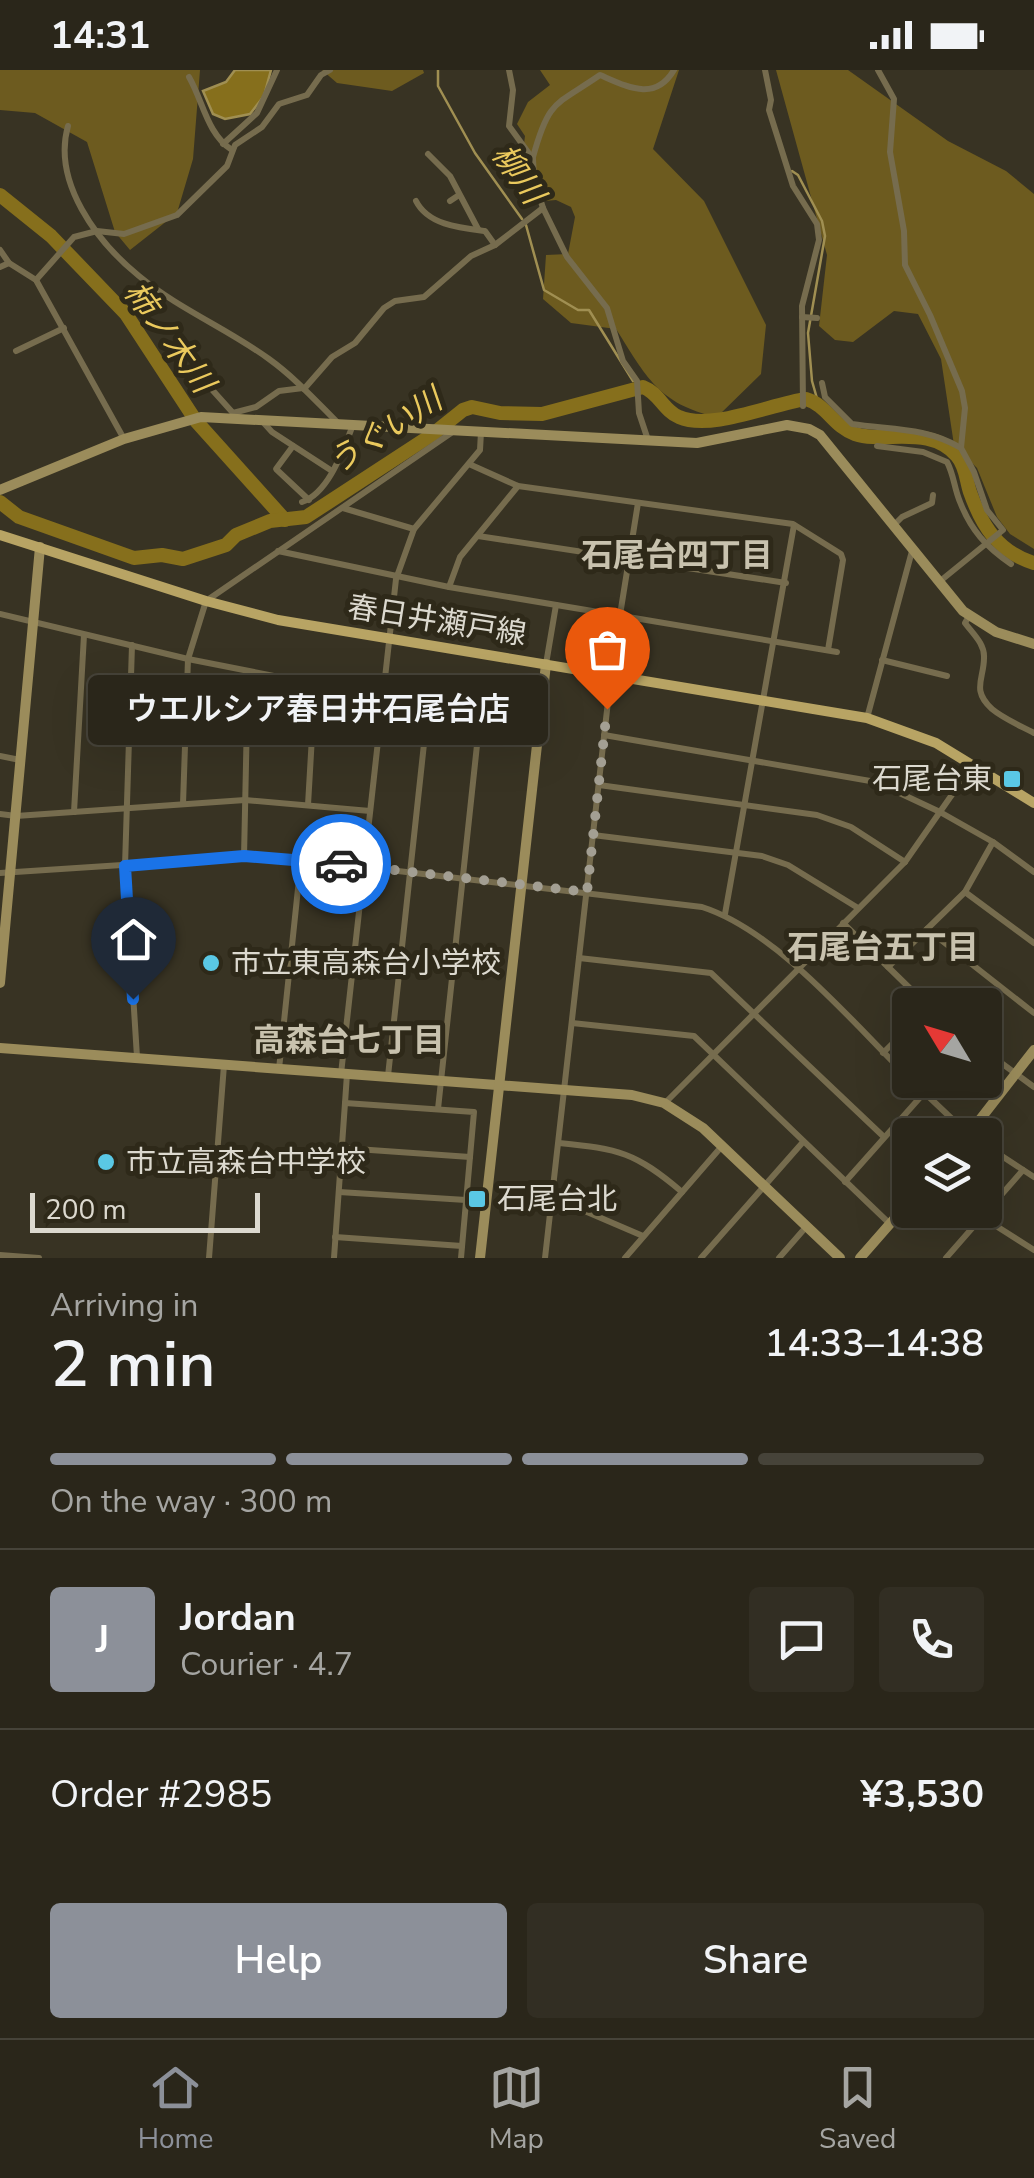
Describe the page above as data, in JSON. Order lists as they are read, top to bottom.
{
  "streets": {
    "main road": ["春日井瀬戸線"]
  },
  "districts": ["石尾台四丁目", "石尾台五丁目", "高森台七丁目"],
  "water": ["柳川", "柿ノ木川", "うぐい川"],
  "places": {
    "other": ["ウエルシア春日井石尾台店", "市立東高森台小学校", "市立高森台中学校"],
    "transit": ["石尾台東", "石尾台北"]
  },
  "scale_bar": "200 m",
  "north": "top left",
  "page": {
    "status": "14:31",
    "bubble": "ウエルシア春日井石尾台店",
    "scale": "200 m",
    "heading": ["2 min", "Arriving in", "14:33–14:38"],
    "panel": [
      "Jordan",
      "Courier · 4.7",
      "Order #2985",
      "¥3,530"
    ],
    "bar": "On the way · 300 m",
    "round": "J",
    "buttons": ["Help", "Share"],
    "tabs": ["Home", "Map", "Saved"]
  }
}
